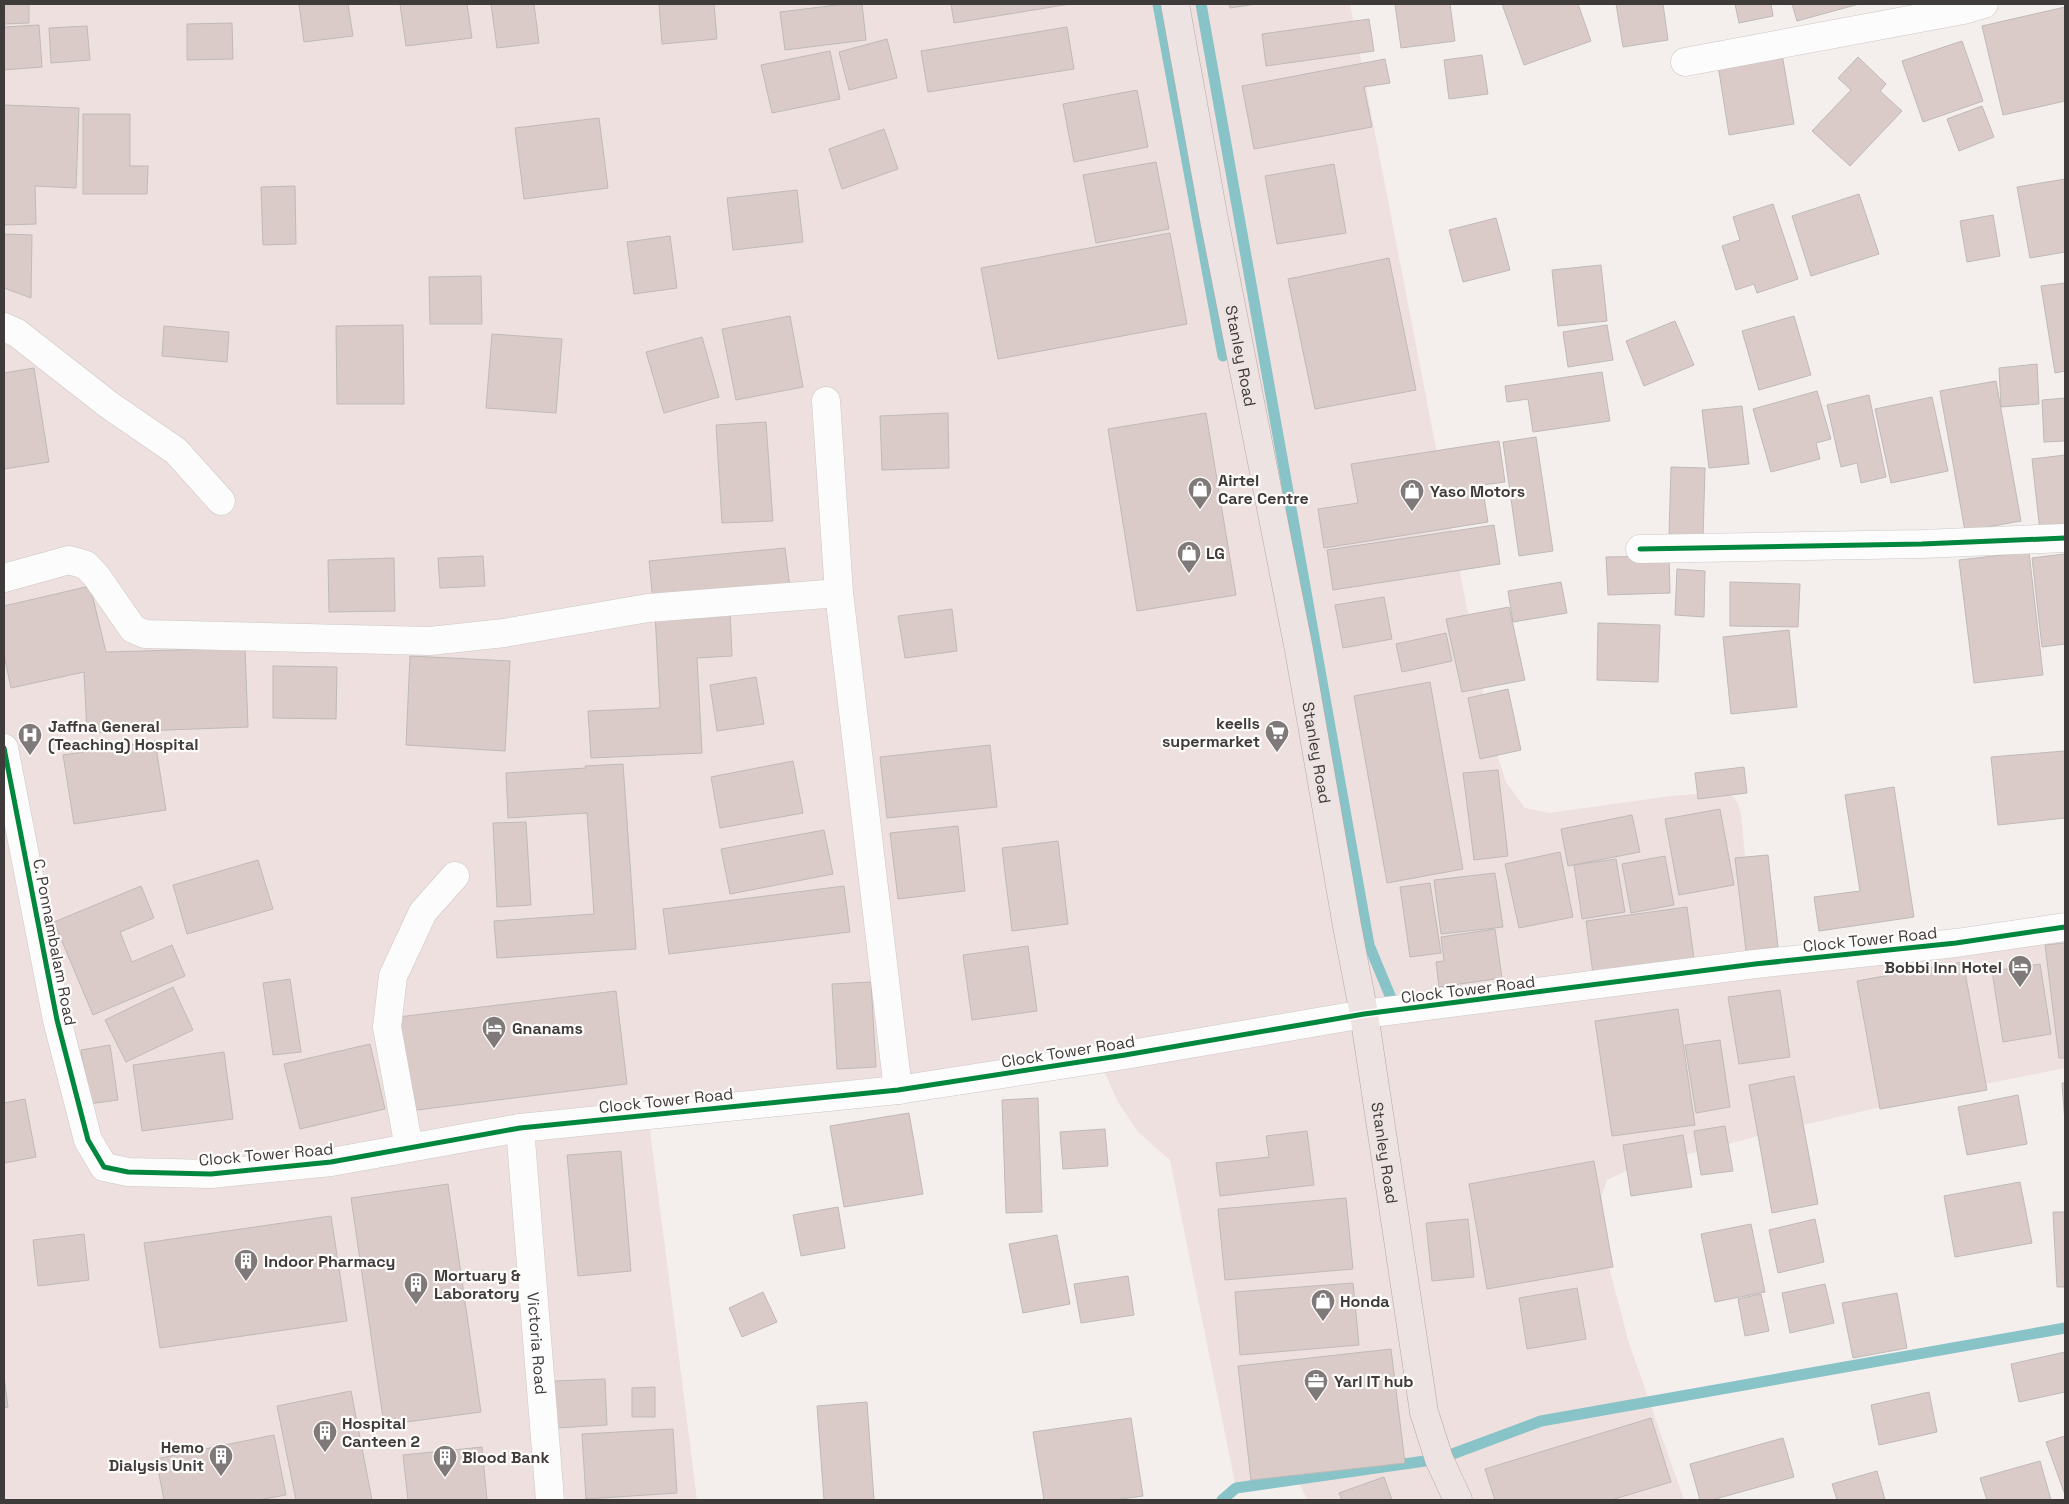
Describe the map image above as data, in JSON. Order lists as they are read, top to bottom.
{
  "streets": {
    "main road": ["Stanley Road"],
    "street": ["Clock Tower Road", "C. Ponnambalam Road", "Victoria Road"]
  },
  "crossings": [
    ["Stanley Road", "Clock Tower Road"],
    ["Clock Tower Road", "C. Ponnambalam Road"],
    ["Clock Tower Road", "Victoria Road"]
  ],
  "places": {
    "shop": [
      "Airtel Care Centre",
      "Yaso Motors",
      "LG",
      "Honda"
    ],
    "supermarket": ["keells supermarket"],
    "hospital": ["Jaffna General (Teaching) Hospital"],
    "hotel": ["Bobbi Inn Hotel", "Gnanams"],
    "building": [
      "Indoor Pharmacy",
      "Mortuary & Laboratory",
      "Hospital Canteen 2",
      "Hemo Dialysis Unit",
      "Blood Bank"
    ],
    "office": ["Yarl IT hub"]
  }
}
